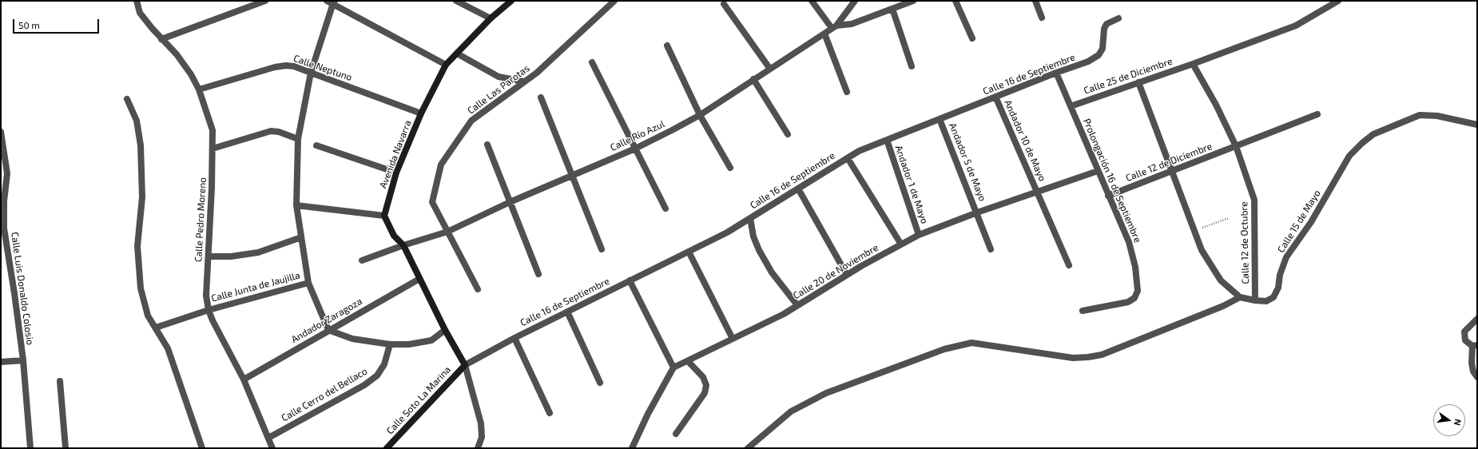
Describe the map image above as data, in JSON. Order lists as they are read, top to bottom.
{
  "streets": {
    "street": [
      "Calle Neptuno",
      "Calle 16 de Septiembre",
      "Calle 25 de Diciembre",
      "Calle Las Parotas",
      "Calle Río Azul",
      "Andador 10 de Mayo",
      "Avenida Navarra",
      "Andador 5 de Mayo",
      "Calle 12 de Diciembre",
      "Prolongación 16 de Septiembre",
      "Andador 1 de Mayo",
      "Calle Pedro Moreno",
      "Calle 15 de Mayo",
      "Calle 12 de Octubre",
      "Calle 20 de Noviembre",
      "Calle Junta de Jaujilla",
      "Calle Luis Donaldo Colosio",
      "Andador Zaragoza",
      "Calle Cerro del Bellaco",
      "Calle Soto La Marina"
    ]
  },
  "crossings": [
    ["Calle Neptuno", "Avenida Navarra"],
    ["Calle Neptuno", "Calle Pedro Moreno"],
    ["Calle 16 de Septiembre", "Andador 10 de Mayo"],
    ["Calle 16 de Septiembre", "Andador 5 de Mayo"],
    ["Calle 16 de Septiembre", "Prolongación 16 de Septiembre"],
    ["Calle 16 de Septiembre", "Andador 1 de Mayo"],
    ["Calle 16 de Septiembre", "Calle Soto La Marina"],
    ["Calle 25 de Diciembre", "Prolongación 16 de Septiembre"],
    ["Calle 25 de Diciembre", "Calle 15 de Mayo"],
    ["Calle 25 de Diciembre", "Calle 12 de Octubre"],
    ["Calle Las Parotas", "Calle Río Azul"],
    ["Andador 10 de Mayo", "Calle 20 de Noviembre"],
    ["Andador 5 de Mayo", "Calle 20 de Noviembre"],
    ["Calle 12 de Diciembre", "Prolongación 16 de Septiembre"],
    ["Calle 12 de Diciembre", "Calle 15 de Mayo"],
    ["Calle 12 de Diciembre", "Calle 12 de Octubre"],
    ["Prolongación 16 de Septiembre", "Calle 20 de Noviembre"],
    ["Andador 1 de Mayo", "Calle 20 de Noviembre"],
    ["Calle Pedro Moreno", "Calle Junta de Jaujilla"],
    ["Calle Pedro Moreno", "Andador Zaragoza"],
    ["Calle Pedro Moreno", "Calle Cerro del Bellaco"],
    ["Calle 15 de Mayo", "Calle 12 de Octubre"]
  ],
  "scale_bar": "50 m",
  "north": "right"
}
